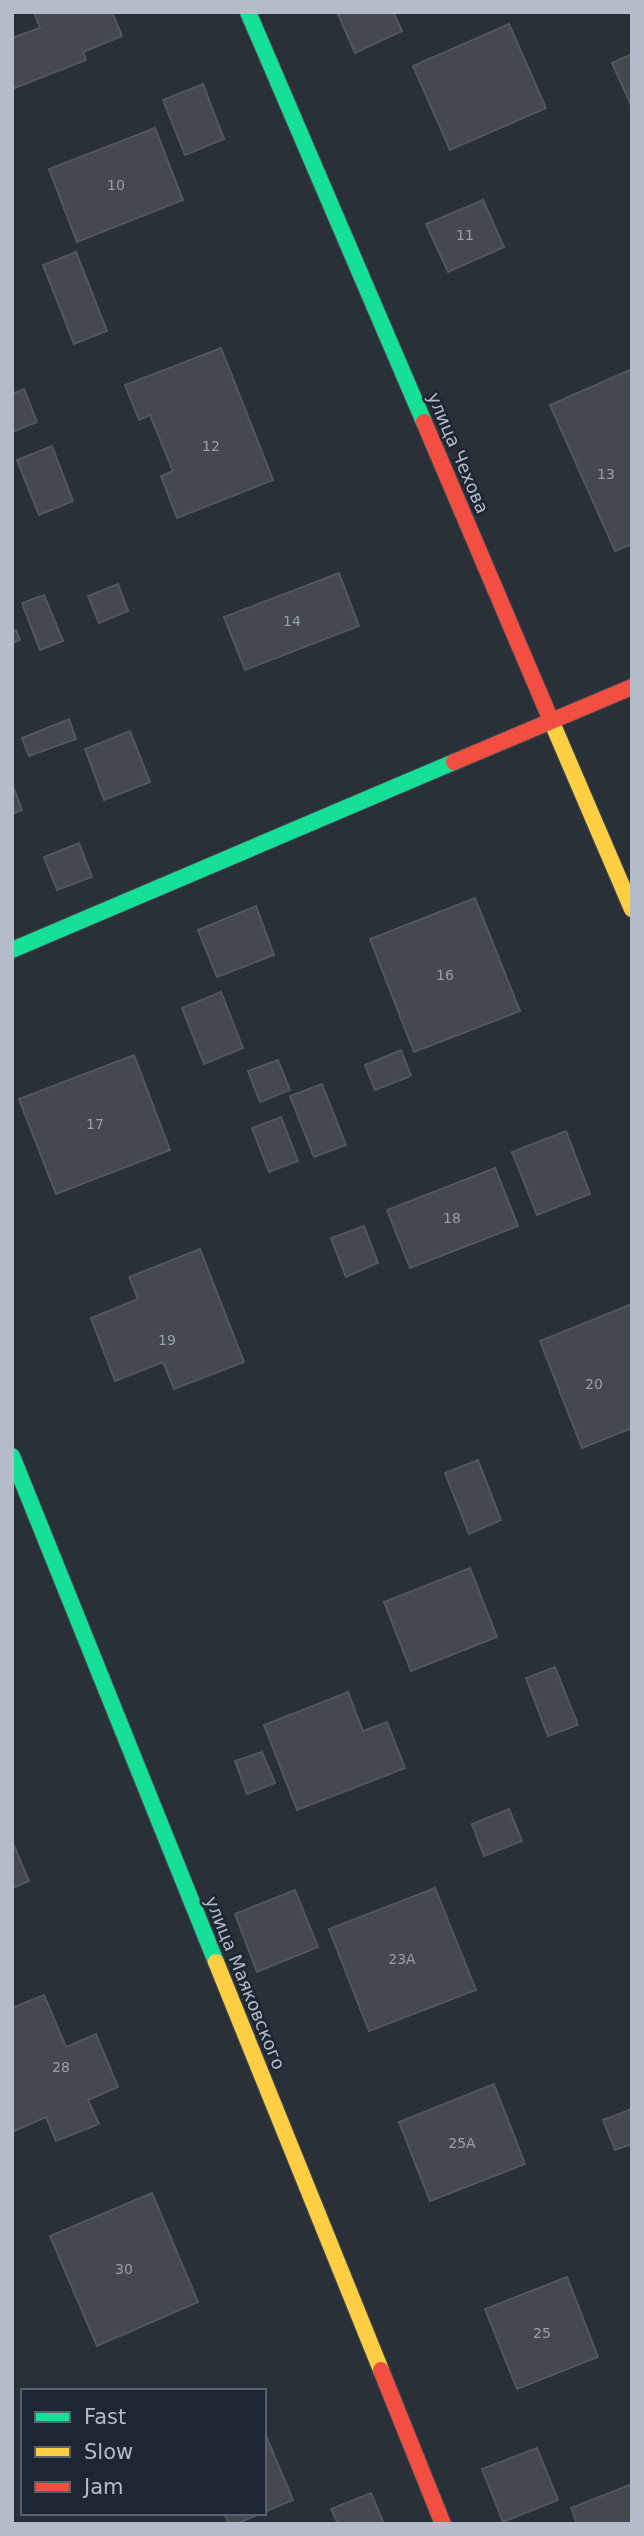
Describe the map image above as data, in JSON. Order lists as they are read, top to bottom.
{
  "streets": {
    "street": ["улица Чехова", "улица Маяковского"]
  },
  "house_numbers": [
    "10",
    "11",
    "12",
    "13",
    "14",
    "16",
    "17",
    "18",
    "19",
    "20",
    "23А",
    "28",
    "25А",
    "30",
    "25"
  ],
  "legend": ["Fast", "Slow", "Jam"]
}
